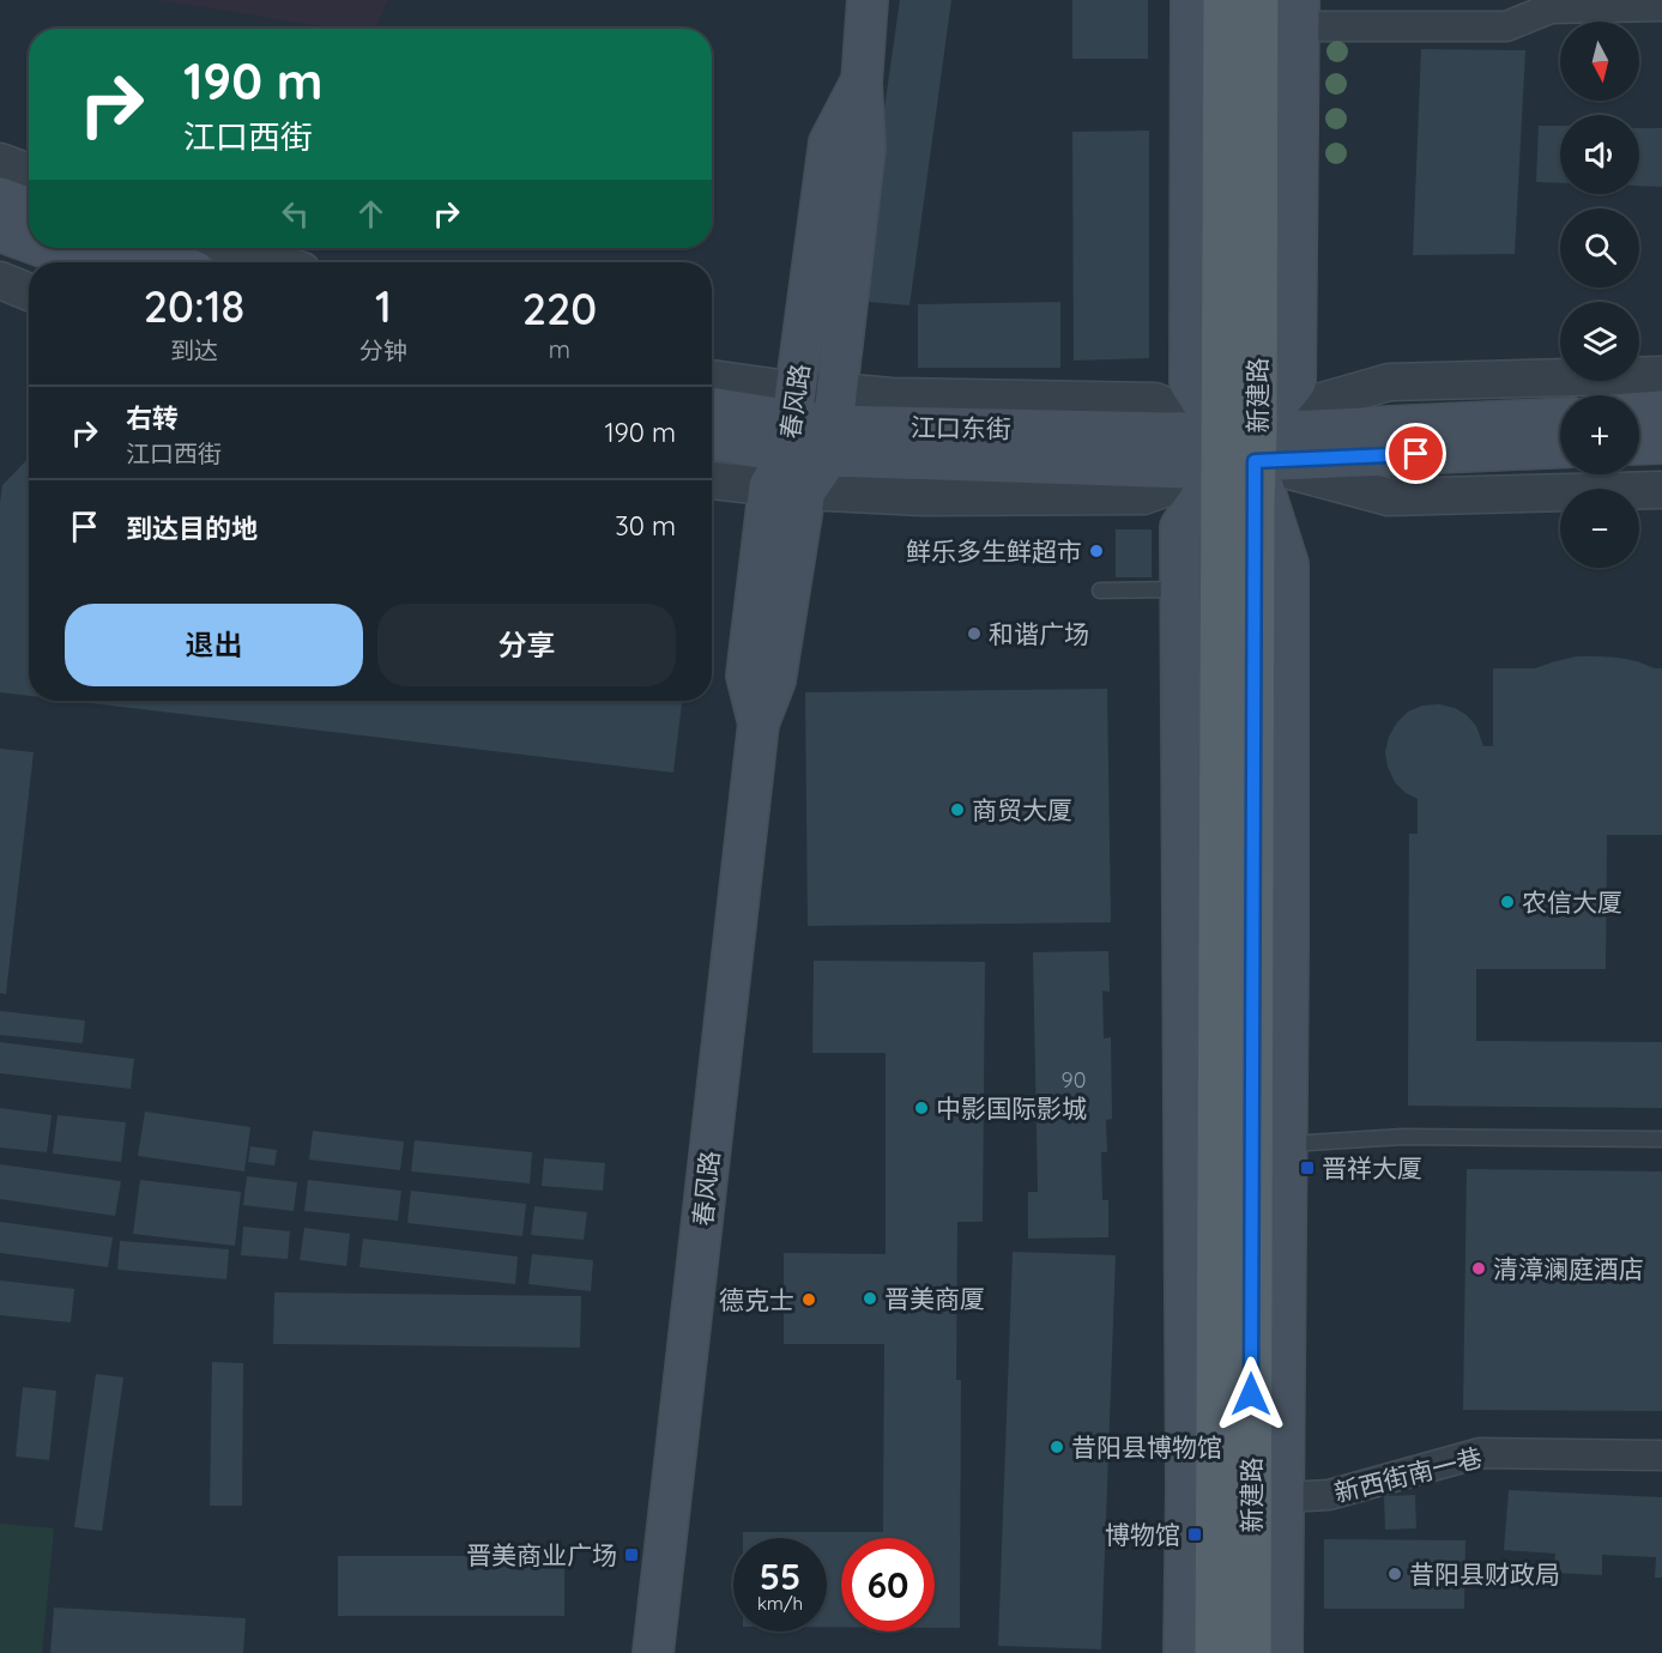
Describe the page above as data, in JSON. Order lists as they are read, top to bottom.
{
  "streets": {
    "main road": ["新建路", "春风路", "江口东街"],
    "street": ["新西街南一巷"]
  },
  "crossings": [
    ["新建路", "江口东街"],
    ["春风路", "江口东街"]
  ],
  "places": {
    "other": [
      "鲜乐多生鲜超市",
      "和谐广场",
      "商贸大厦",
      "农信大厦",
      "中影国际影城",
      "清漳澜庭酒店",
      "晋美商厦",
      "德克士",
      "昔阳县博物馆",
      "昔阳县财政局"
    ],
    "transit": ["晋祥大厦", "博物馆", "晋美商业广场"]
  },
  "house_numbers": ["90"],
  "north": "bottom",
  "page": {
    "map_buttons": ["+", "−"],
    "turn": ["190 m", "江口西街"],
    "eta": [
      "20:18",
      "到达",
      "1",
      "分钟",
      "220",
      "m"
    ],
    "list": [
      {
        "name": "右转",
        "note": "江口西街",
        "value": "190 m"
      },
      {
        "name": "到达目的地",
        "value": "30 m"
      }
    ],
    "buttons": ["退出", "分享"],
    "speed": "55 km/h",
    "limit": "60"
  }
}
